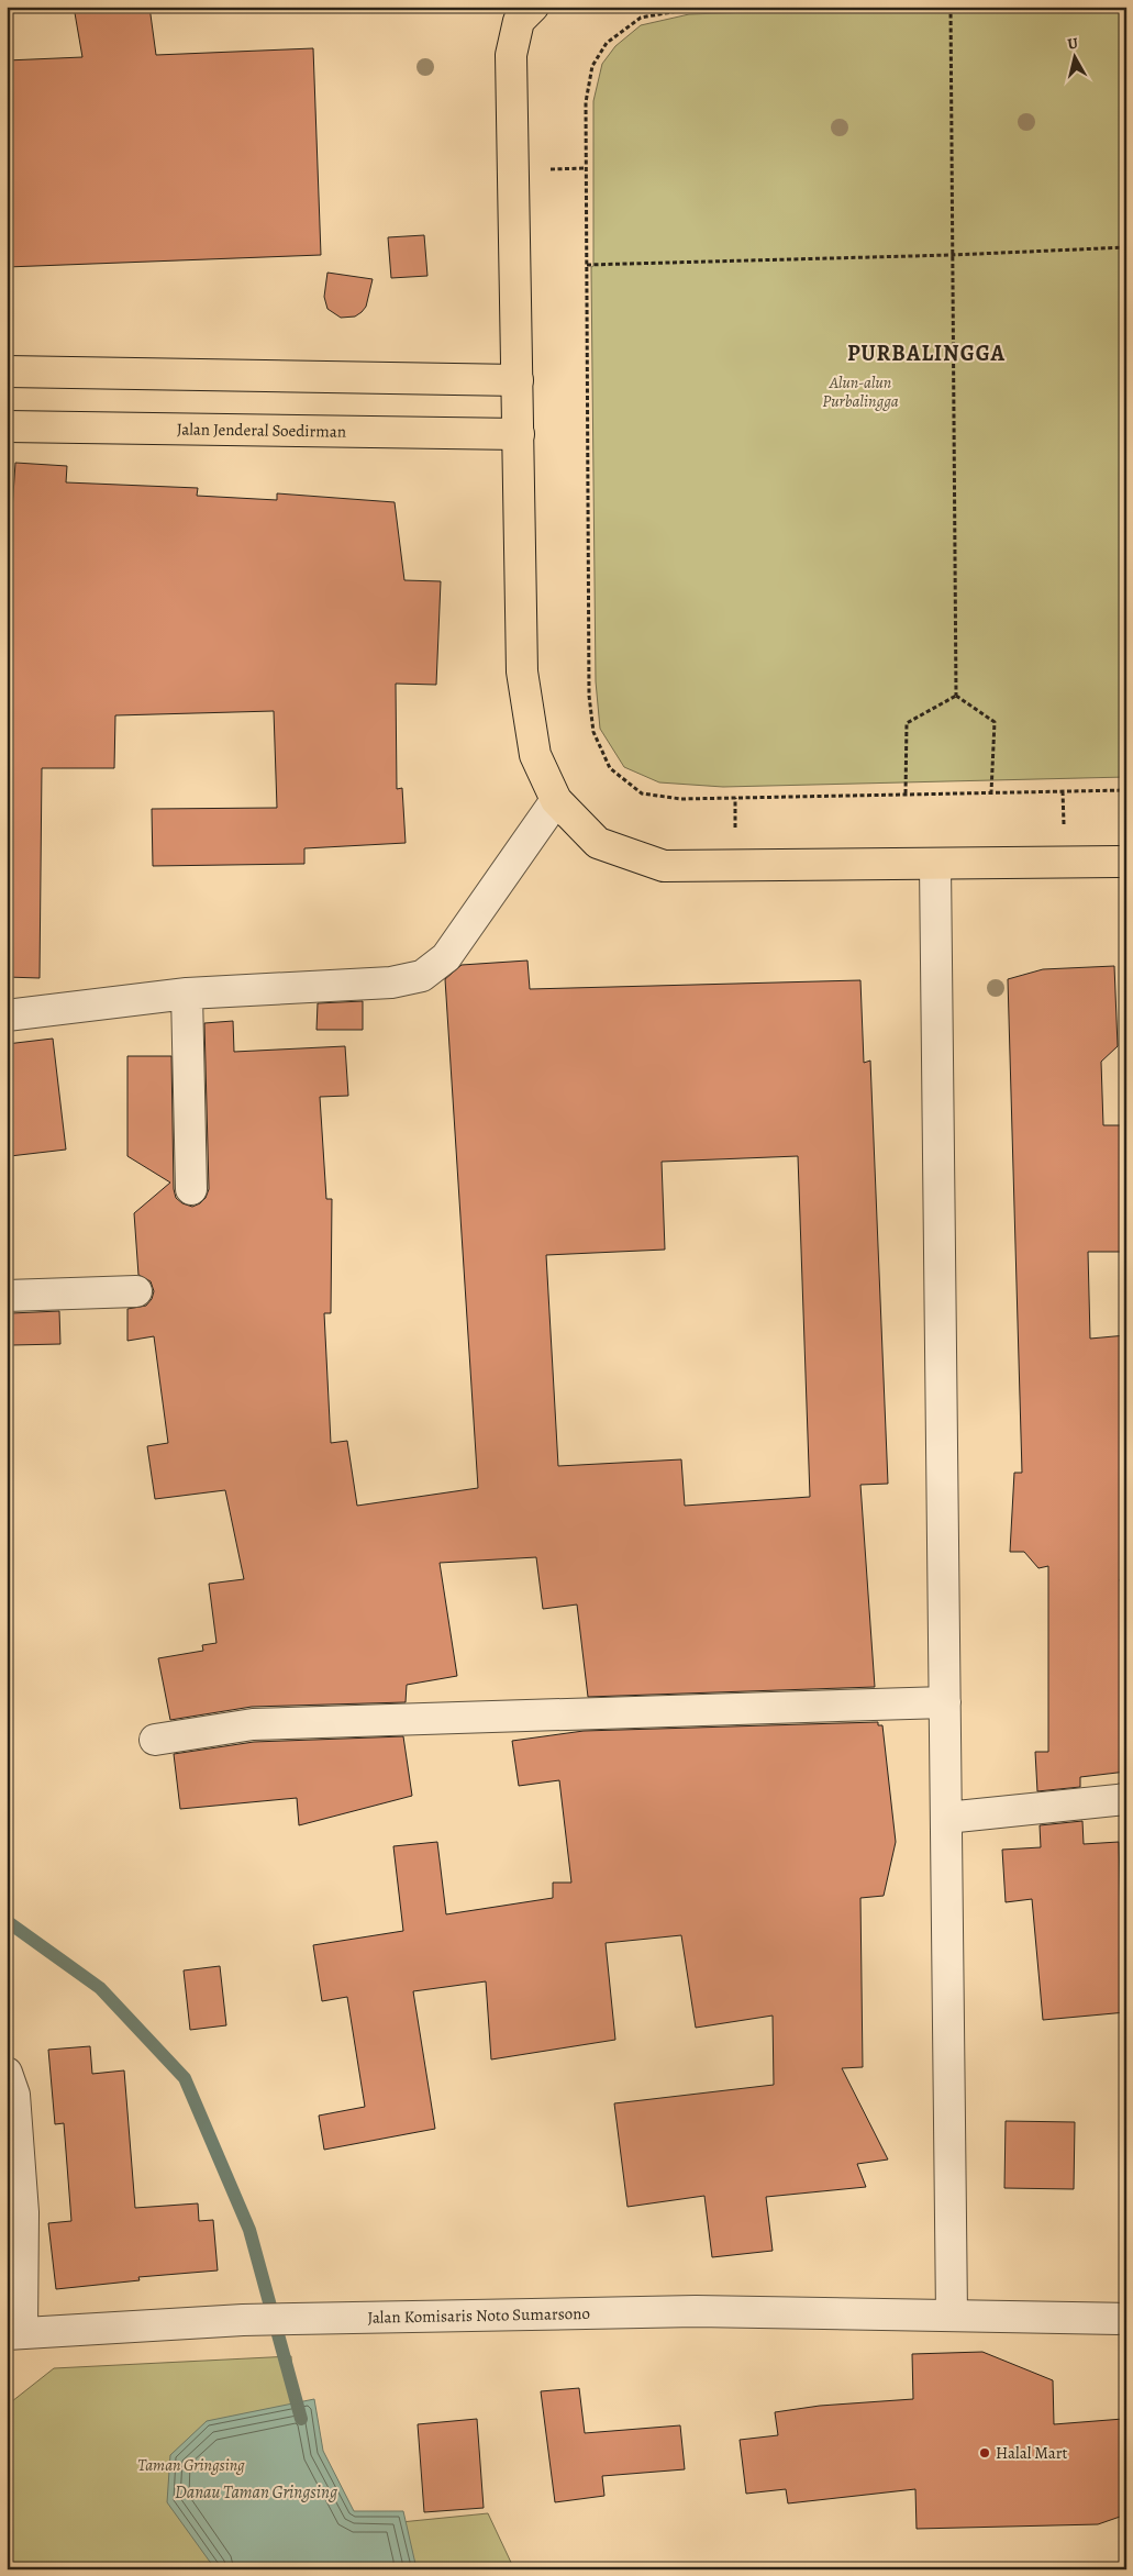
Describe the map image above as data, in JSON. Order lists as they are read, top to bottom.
{
  "streets": {
    "main road": ["Jalan Jenderal Soedirman"],
    "street": ["Jalan Komisaris Noto Sumarsono"]
  },
  "districts": ["PURBALINGGA"],
  "water": ["Danau Taman Gringsing"],
  "parks": ["Alun-alun Purbalingga", "Taman Gringsing"],
  "places": ["Halal Mart"],
  "north": "top"
}
